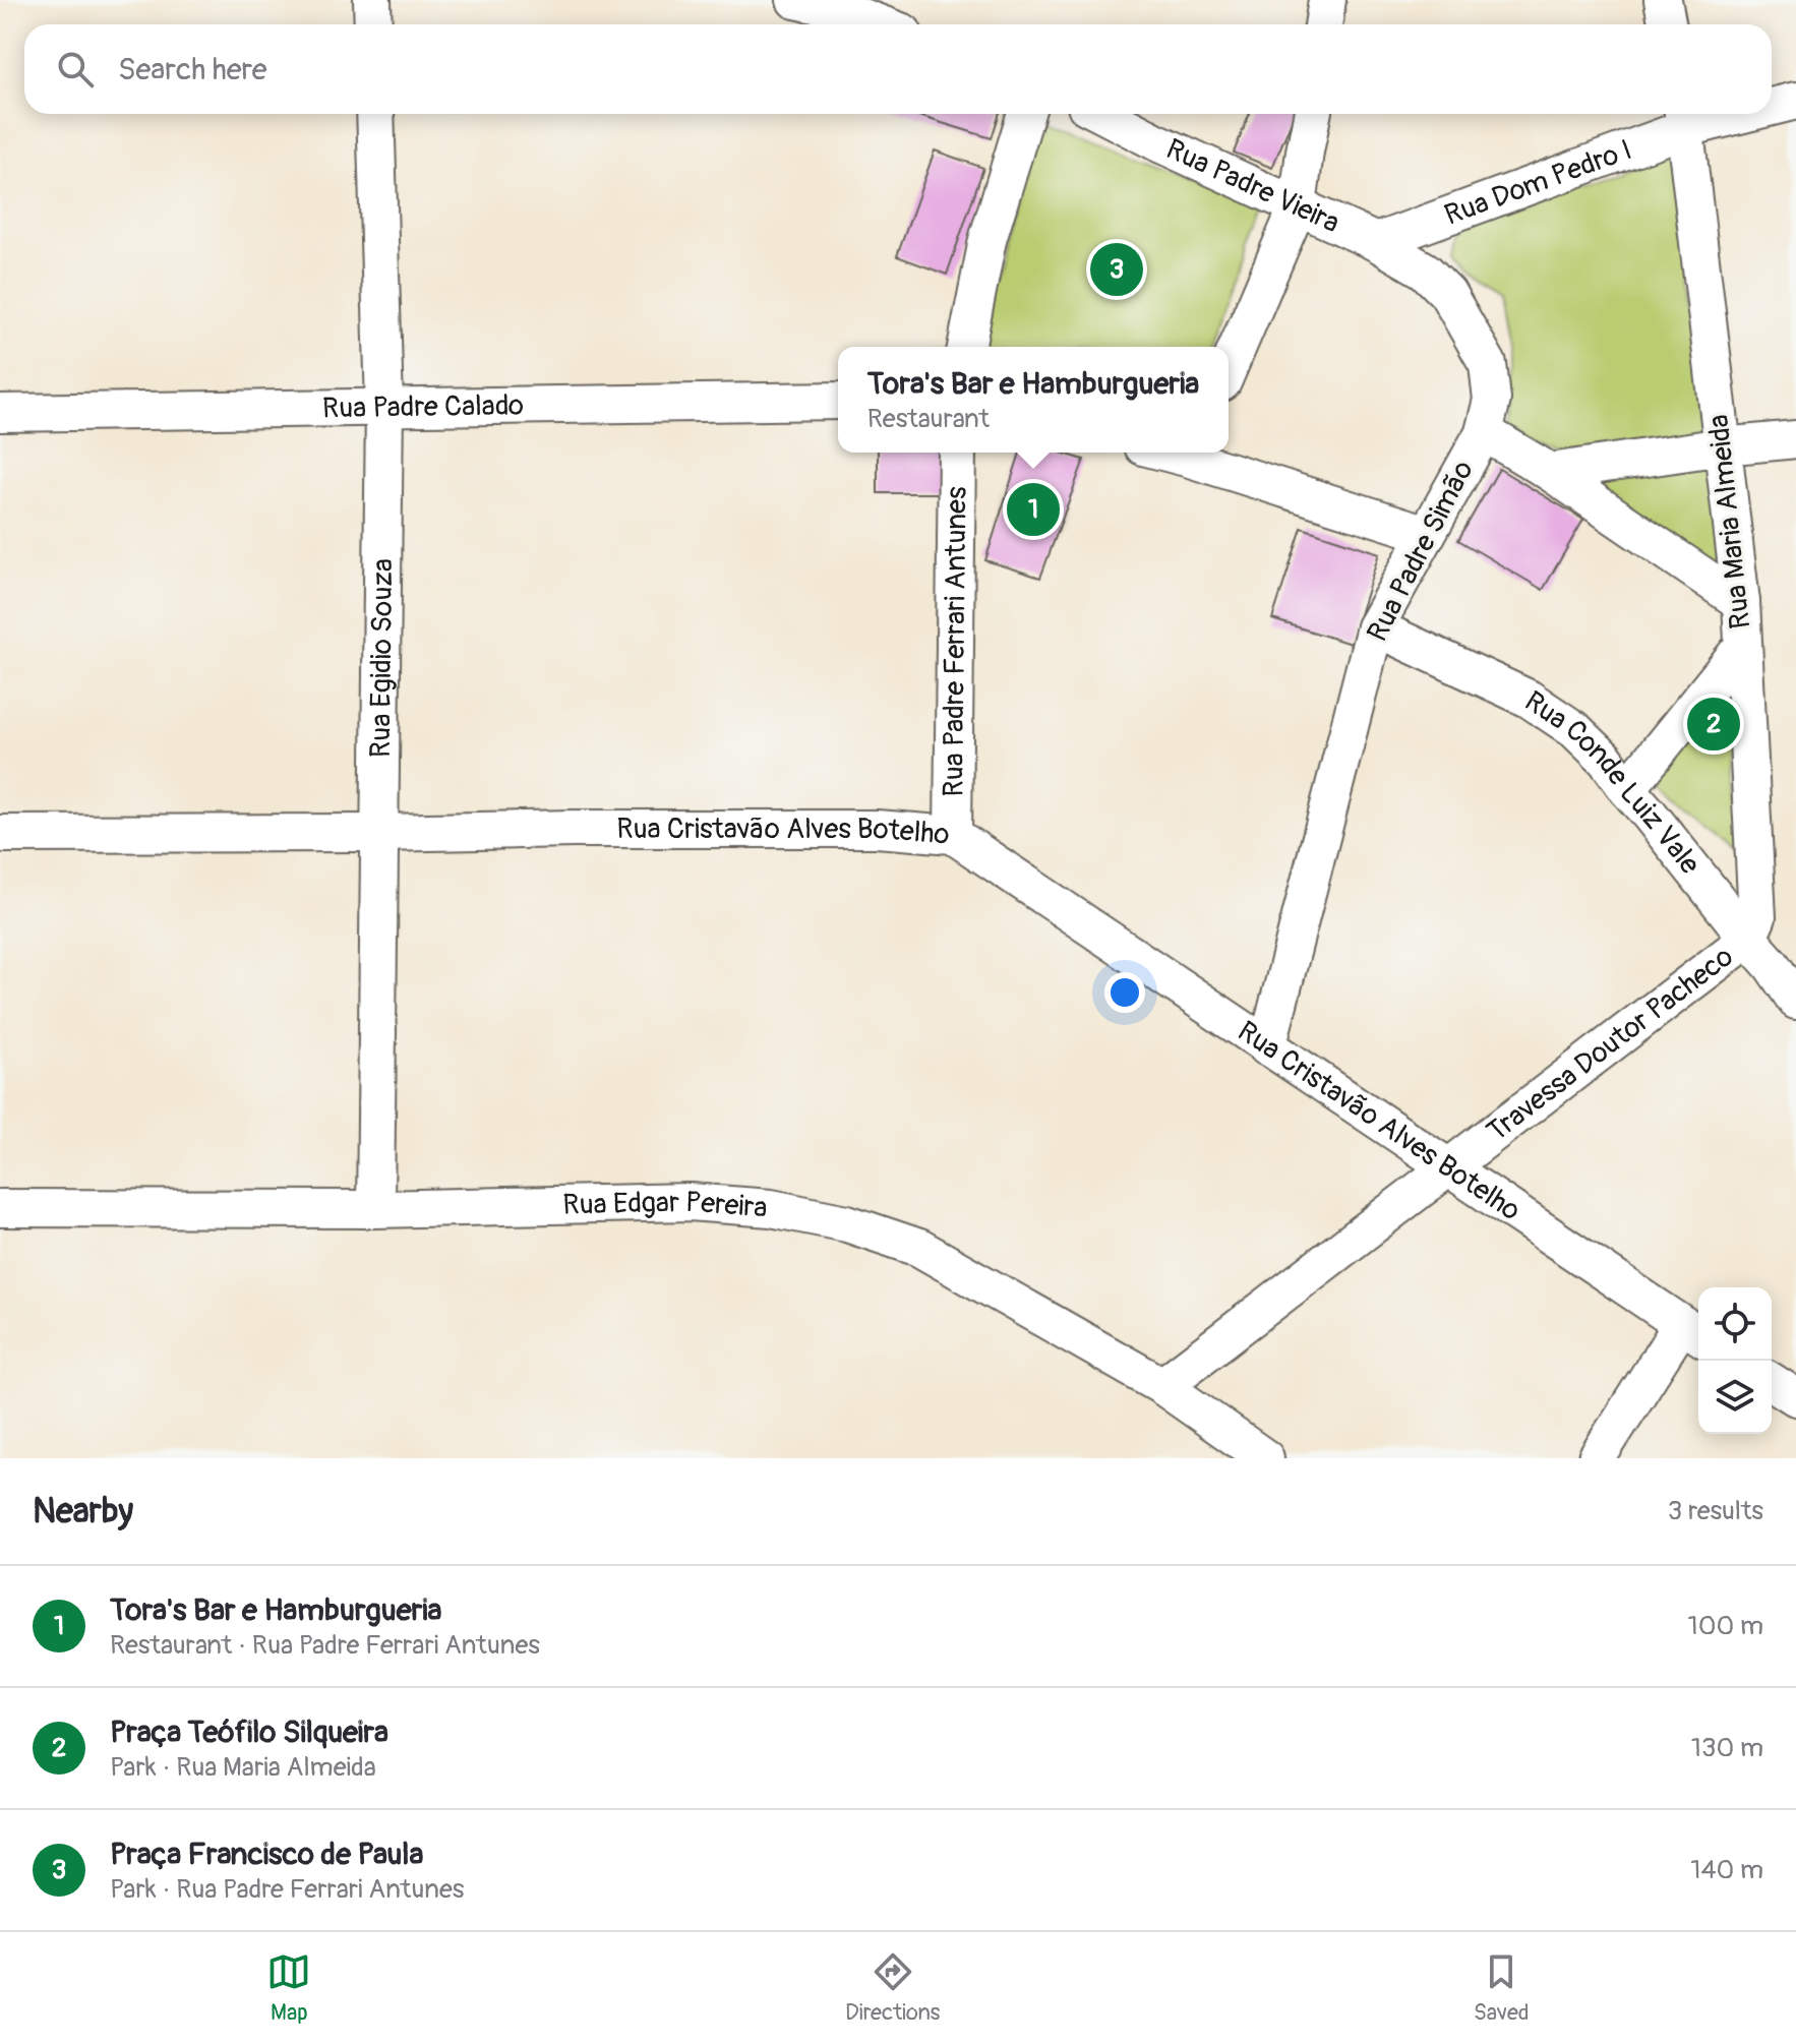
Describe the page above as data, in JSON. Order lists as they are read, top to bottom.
{
  "streets": {
    "street": [
      "Rua Dom Pedro I",
      "Rua Padre Vieira",
      "Rua Padre Calado",
      "Rua Maria Almeida",
      "Rua Padre Simão",
      "Rua Padre Ferrari Antunes",
      "Rua Egidio Souza",
      "Rua Conde Luiz Vale",
      "Rua Cristavão Alves Botelho",
      "Travessa Doutor Pacheco",
      "Rua Edgar Pereira"
    ]
  },
  "crossings": [
    ["Rua Dom Pedro I", "Rua Padre Vieira"],
    ["Rua Dom Pedro I", "Rua Maria Almeida"],
    ["Rua Dom Pedro I", "Rua Padre Simão"],
    ["Rua Padre Vieira", "Rua Padre Simão"],
    ["Rua Padre Calado", "Rua Egidio Souza"],
    ["Rua Maria Almeida", "Rua Conde Luiz Vale"],
    ["Rua Maria Almeida", "Travessa Doutor Pacheco"],
    ["Rua Padre Simão", "Rua Conde Luiz Vale"],
    ["Rua Padre Simão", "Rua Cristavão Alves Botelho"],
    ["Rua Padre Ferrari Antunes", "Rua Cristavão Alves Botelho"],
    ["Rua Egidio Souza", "Rua Cristavão Alves Botelho"],
    ["Rua Egidio Souza", "Rua Edgar Pereira"],
    ["Rua Conde Luiz Vale", "Travessa Doutor Pacheco"],
    ["Rua Cristavão Alves Botelho", "Travessa Doutor Pacheco"],
    ["Travessa Doutor Pacheco", "Rua Edgar Pereira"]
  ],
  "page": {
    "search": "Search here",
    "pins": ["3", "1", "2"],
    "popup": ["Tora's Bar e Hamburgueria", "Restaurant"],
    "heading": ["Nearby", "3 results"],
    "list": [
      {
        "mark": "1",
        "name": "Tora's Bar e Hamburgueria",
        "note": "Restaurant · Rua Padre Ferrari Antunes",
        "value": "100 m"
      },
      {
        "mark": "2",
        "name": "Praça Teófilo Silqueira",
        "note": "Park · Rua Maria Almeida",
        "value": "130 m"
      },
      {
        "mark": "3",
        "name": "Praça Francisco de Paula",
        "note": "Park · Rua Padre Ferrari Antunes",
        "value": "140 m"
      }
    ],
    "nav": ["Map", "Directions", "Saved"]
  }
}
